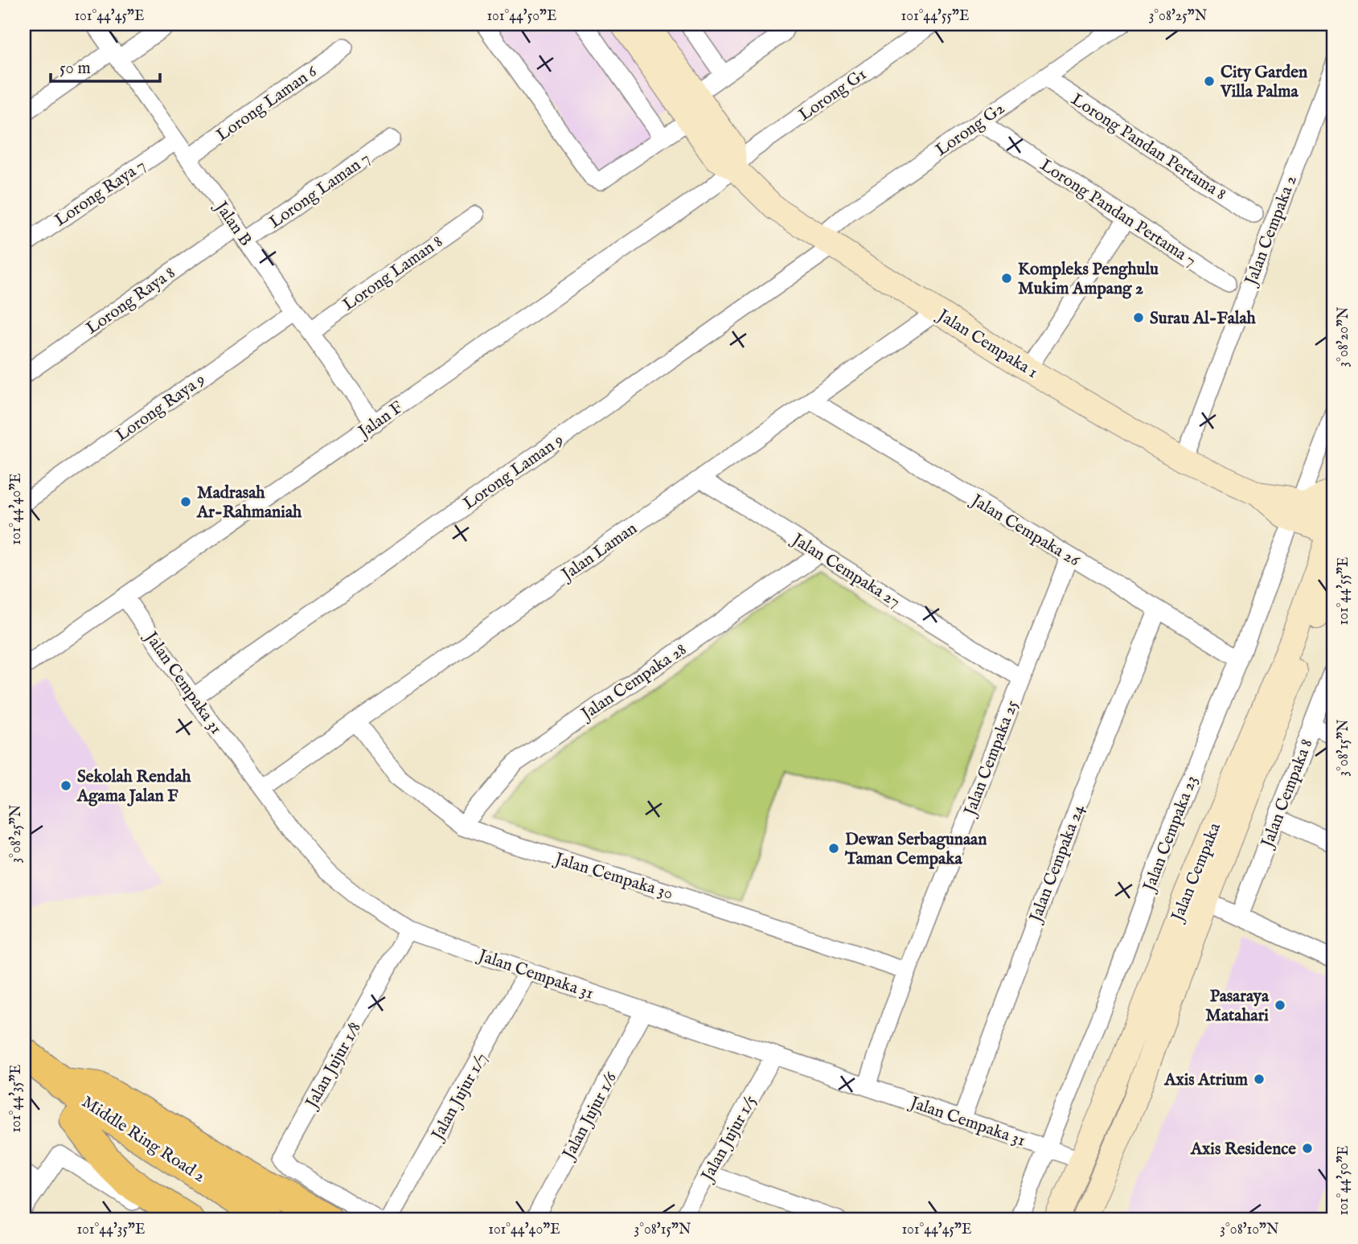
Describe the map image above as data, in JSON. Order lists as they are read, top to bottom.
{
  "streets": {
    "highway": ["Middle Ring Road 2"],
    "main road": ["Jalan Cempaka 1", "Jalan Cempaka"],
    "street": [
      "Lorong G1",
      "Lorong Laman 6",
      "Lorong G2",
      "Lorong Pandan Pertama 8",
      "Lorong Laman 7",
      "Lorong Raya 7",
      "Lorong Pandan Pertama 7",
      "Jalan B",
      "Jalan Cempaka 2",
      "Lorong Laman 8",
      "Lorong Raya 8",
      "Lorong Raya 9",
      "Jalan F",
      "Lorong Laman 9",
      "Jalan Cempaka 26",
      "Jalan Laman",
      "Jalan Cempaka 27",
      "Jalan Cempaka 28",
      "Jalan Cempaka 31",
      "Jalan Cempaka 25",
      "Jalan Cempaka 8",
      "Jalan Cempaka 23",
      "Jalan Cempaka 24",
      "Jalan Cempaka 30",
      "Jalan Jujur 1/8",
      "Jalan Jujur 1/7",
      "Jalan Jujur 1/6",
      "Jalan Jujur 1/5"
    ]
  },
  "crossings": [
    ["Lorong G1", "Jalan Cempaka 1"],
    ["Lorong G1", "Jalan F"],
    ["Lorong Laman 6", "Jalan B"],
    ["Lorong G2", "Lorong Pandan Pertama 8"],
    ["Lorong G2", "Lorong Pandan Pertama 7"],
    ["Lorong G2", "Jalan Cempaka 1"],
    ["Lorong G2", "Lorong Laman 9"],
    ["Lorong Laman 7", "Jalan B"],
    ["Lorong Raya 7", "Jalan B"],
    ["Jalan B", "Lorong Laman 8"],
    ["Jalan B", "Lorong Raya 8"],
    ["Jalan B", "Lorong Raya 9"],
    ["Jalan B", "Jalan F"],
    ["Jalan Cempaka 2", "Jalan Cempaka 1"],
    ["Jalan Cempaka 1", "Jalan F"],
    ["Jalan Cempaka 1", "Lorong Laman 9"],
    ["Jalan Cempaka 1", "Jalan Laman"],
    ["Jalan Cempaka 1", "Jalan Cempaka 23"],
    ["Jalan Cempaka 1", "Jalan Cempaka"],
    ["Jalan F", "Jalan Cempaka 31"],
    ["Lorong Laman 9", "Jalan Cempaka 31"],
    ["Jalan Cempaka 26", "Jalan Laman"],
    ["Jalan Cempaka 26", "Jalan Cempaka 25"],
    ["Jalan Cempaka 26", "Jalan Cempaka 23"],
    ["Jalan Cempaka 26", "Jalan Cempaka 24"],
    ["Jalan Laman", "Jalan Cempaka 27"],
    ["Jalan Laman", "Jalan Cempaka 31"],
    ["Jalan Laman", "Jalan Cempaka 30"],
    ["Jalan Cempaka 27", "Jalan Cempaka 28"],
    ["Jalan Cempaka 27", "Jalan Cempaka 25"],
    ["Jalan Cempaka 28", "Jalan Cempaka 30"],
    ["Jalan Cempaka 31", "Jalan Cempaka 25"],
    ["Jalan Cempaka 31", "Jalan Cempaka 23"],
    ["Jalan Cempaka 31", "Jalan Cempaka 24"],
    ["Jalan Cempaka 31", "Jalan Cempaka"],
    ["Jalan Cempaka 31", "Jalan Jujur 1/8"],
    ["Jalan Cempaka 31", "Jalan Jujur 1/7"],
    ["Jalan Cempaka 31", "Jalan Jujur 1/6"],
    ["Jalan Cempaka 31", "Jalan Jujur 1/5"],
    ["Jalan Cempaka 25", "Jalan Cempaka 30"]
  ],
  "places": [
    "City Garden Villa Palma",
    "Kompleks Penghulu Mukim Ampang 2",
    "Surau Al-Falah",
    "Madrasah Ar-Rahmaniah",
    "Sekolah Rendah Agama Jalan F",
    "Dewan Serbagunaan Taman Cempaka",
    "Pasaraya Matahari",
    "Axis Atrium",
    "Axis Residence"
  ],
  "scale_bar": "50 m",
  "coordinates": [
    "101°44'45\"E",
    "101°44'50\"E",
    "101°44'55\"E",
    "3°08'25\"N",
    "3°08'20\"N",
    "101°44'40\"E",
    "3°08'15\"N",
    "101°44'35\"E",
    "3°08'10\"N"
  ]
}
